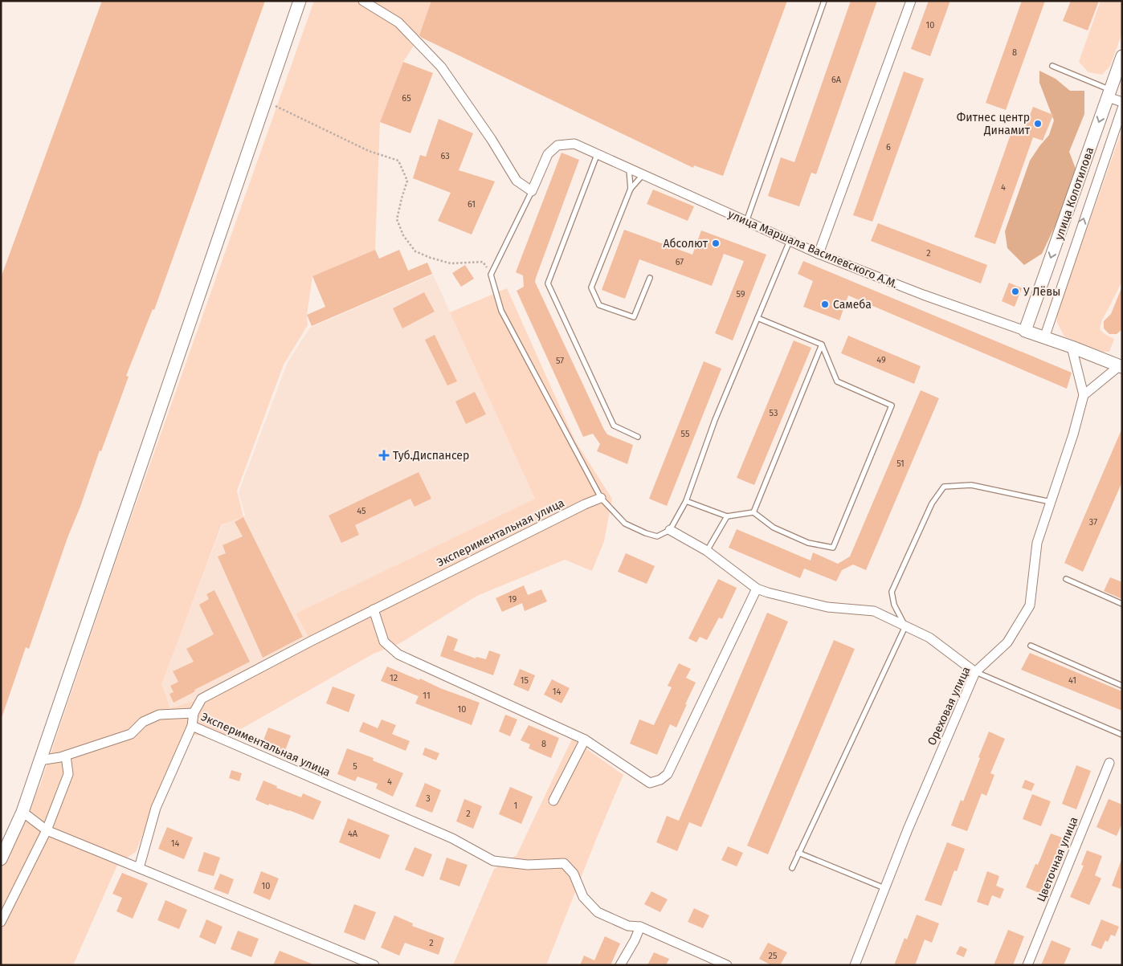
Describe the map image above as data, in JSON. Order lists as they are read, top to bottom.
{
  "streets": {
    "main road": ["улица Колотилова", "улица Маршала Василевского А.М."],
    "street": ["Экспериментальная улица", "Ореховая улица", "Цветочная улица"]
  },
  "crossings": [
    ["улица Колотилова", "улица Маршала Василевского А.М."],
    ["улица Маршала Василевского А.М.", "Ореховая улица"]
  ],
  "places": {
    "other": [
      "Фитнес центр Динамит",
      "Абсолют",
      "У Лёвы",
      "Самеба"
    ],
    "health": ["Туб.Диспансер"]
  },
  "house_numbers": [
    "10",
    "8",
    "6А",
    "65",
    "6",
    "63",
    "4",
    "61",
    "2",
    "67",
    "59",
    "49",
    "57",
    "53",
    "55",
    "51",
    "45",
    "37",
    "19",
    "12",
    "15",
    "41",
    "14",
    "11",
    "10",
    "8",
    "5",
    "4",
    "3",
    "1",
    "2",
    "4А",
    "14",
    "10",
    "2",
    "25"
  ]
}
